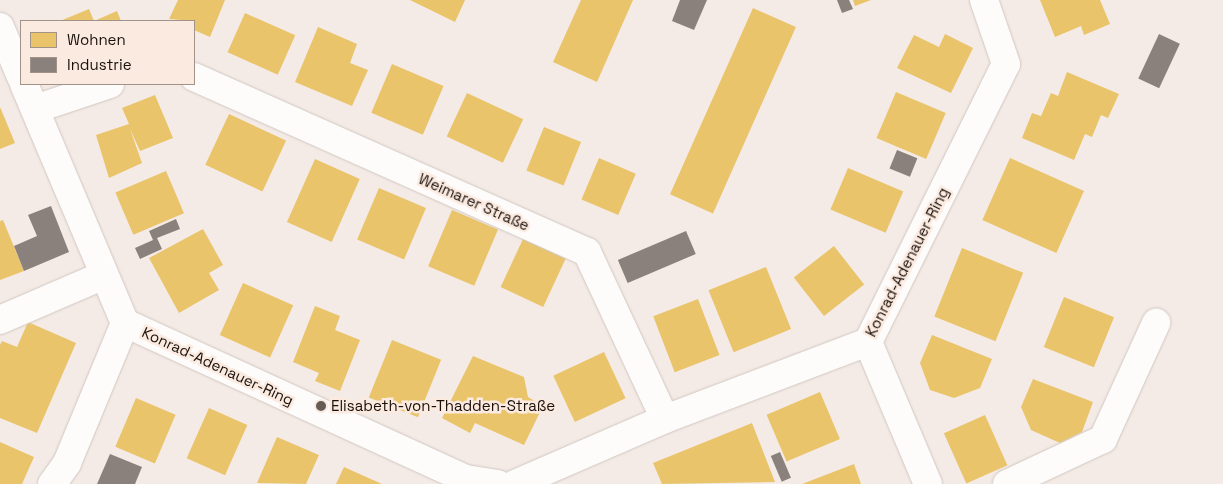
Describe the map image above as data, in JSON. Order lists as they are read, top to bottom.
{
  "streets": {
    "street": ["Weimarer Straße", "Konrad-Adenauer-Ring"]
  },
  "crossings": [
    ["Weimarer Straße", "Konrad-Adenauer-Ring"]
  ],
  "places": ["Elisabeth-von-Thadden-Straße"],
  "legend": ["Wohnen", "Industrie"]
}
